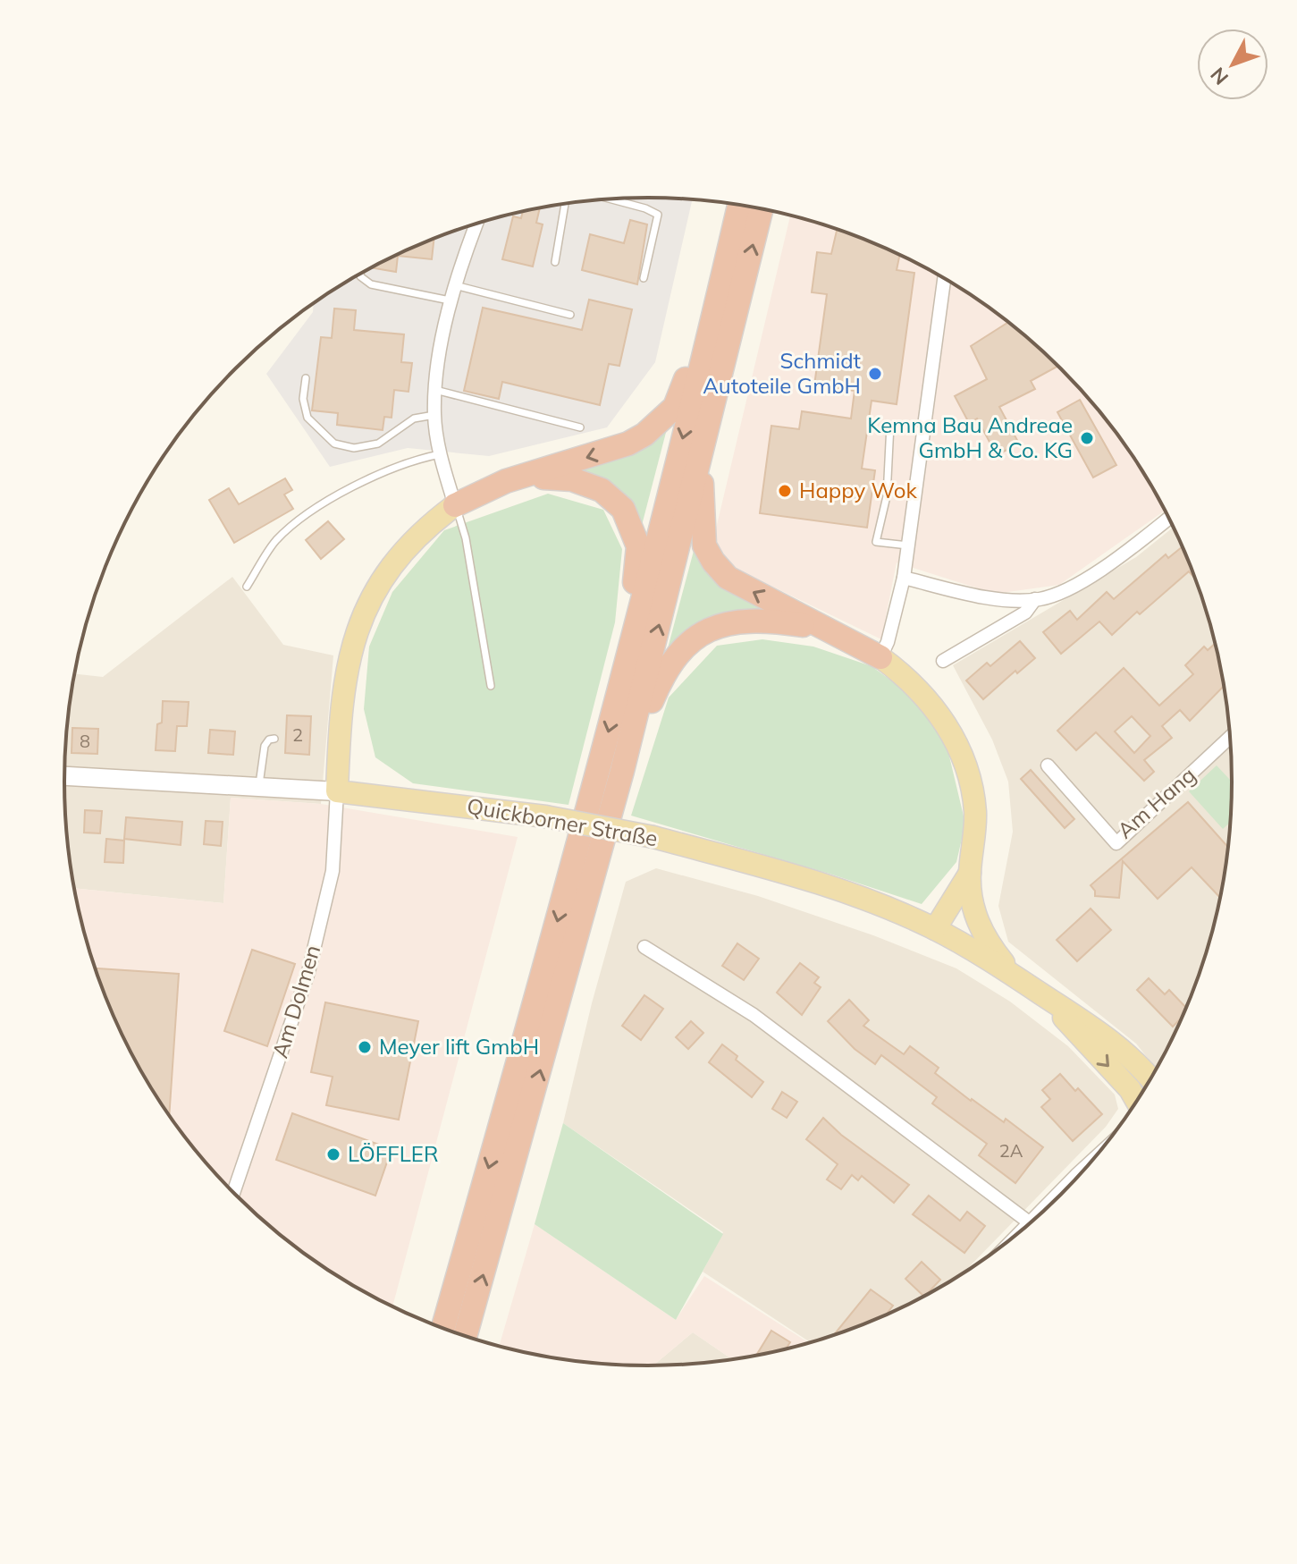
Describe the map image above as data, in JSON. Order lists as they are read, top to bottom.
{
  "streets": {
    "main road": ["Quickborner Straße"],
    "street": ["Am Hang", "Am Dolmen"]
  },
  "crossings": [
    ["Quickborner Straße", "Am Dolmen"]
  ],
  "places": [
    "Schmidt Autoteile GmbH",
    "Kemna Bau Andreae GmbH & Co. KG",
    "Happy Wok",
    "Meyer lift GmbH",
    "LÖFFLER"
  ],
  "house_numbers": ["2", "8", "2A"],
  "north": "bottom left"
}
